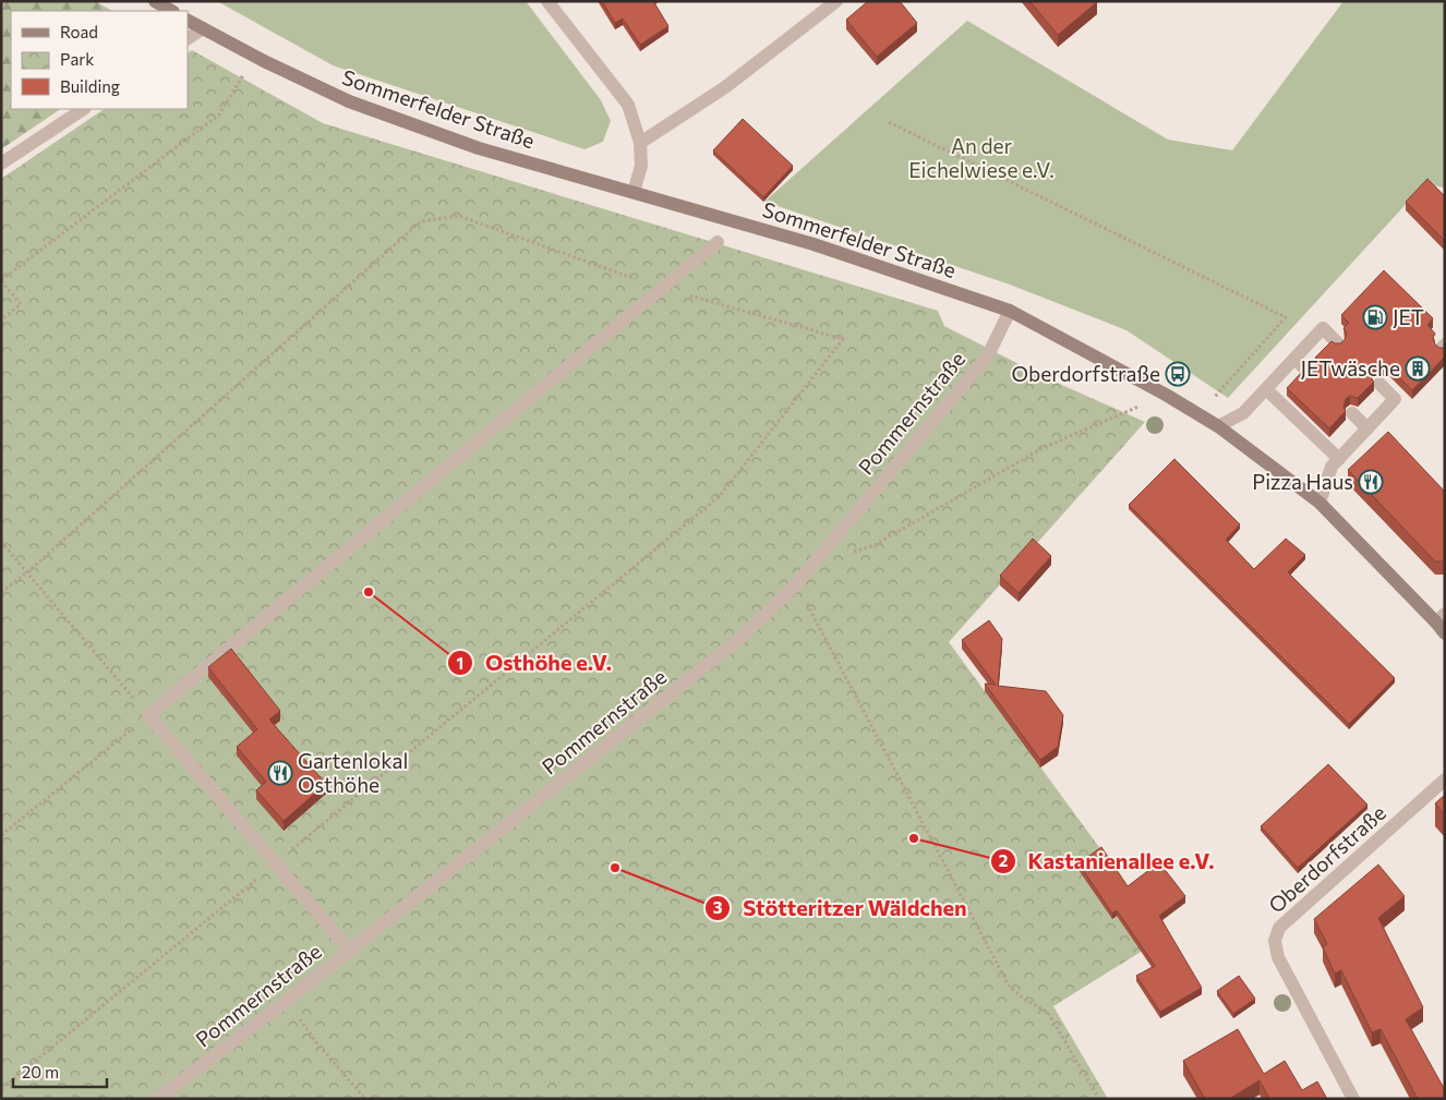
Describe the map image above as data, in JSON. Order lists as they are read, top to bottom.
{
  "streets": {
    "main road": ["Sommerfelder Straße"],
    "street": ["Pommernstraße", "Oberdorfstraße"]
  },
  "crossings": [
    ["Sommerfelder Straße", "Pommernstraße"]
  ],
  "parks": ["An der Eichelwiese e.V."],
  "places": {
    "fuel station": ["JET"],
    "building": ["JETwäsche"],
    "bus stop": ["Oberdorfstraße"],
    "restaurant": ["Pizza Haus", "Gartenlokal Osthöhe"],
    "other": ["Osthöhe e.V.", "Kastanienallee e.V.", "Stötteritzer Wäldchen"]
  },
  "legend": ["Road", "Park", "Building"],
  "scale_bar": "20 m"
}
